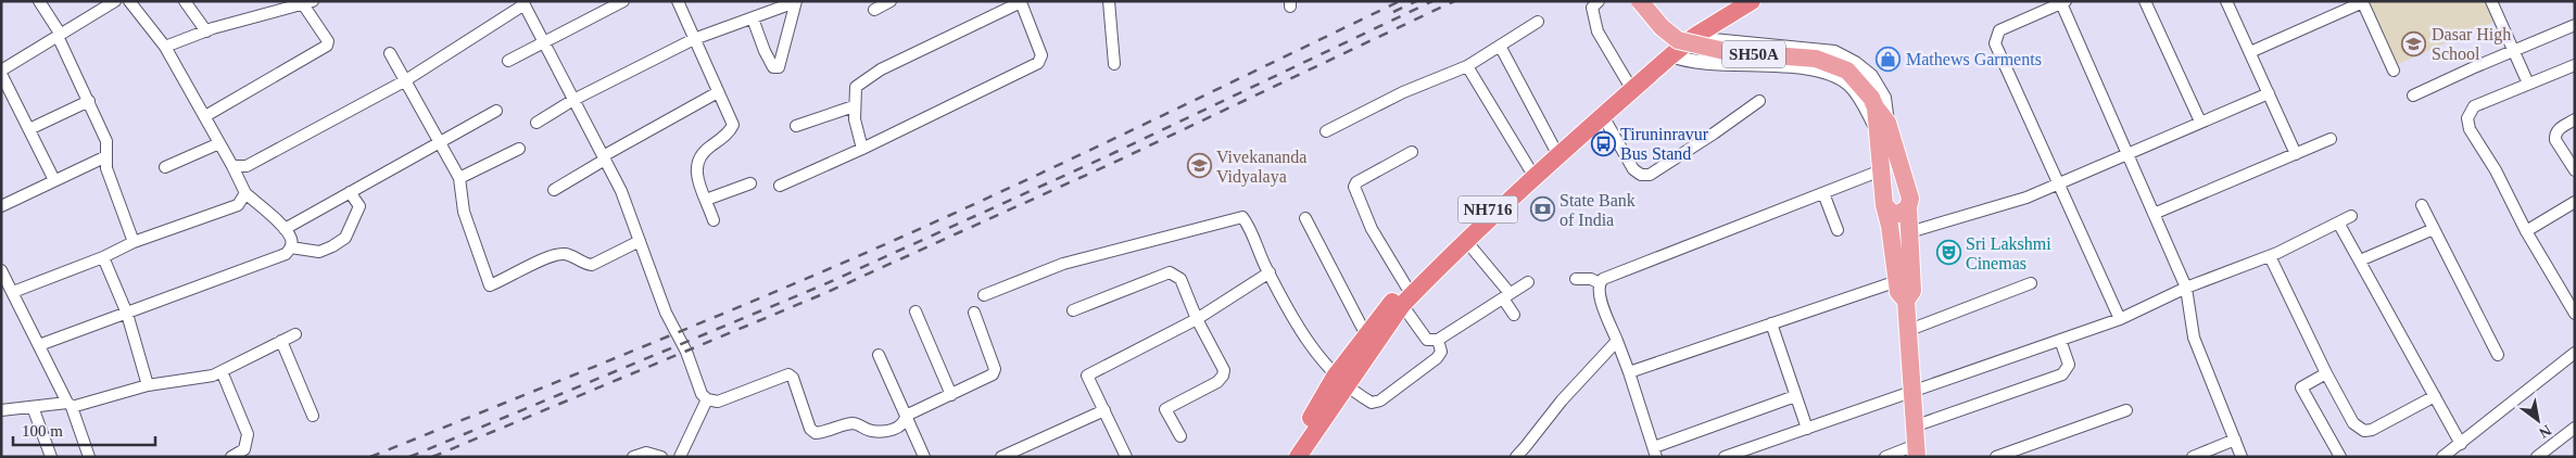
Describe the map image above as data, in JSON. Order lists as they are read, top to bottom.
{
  "streets": {
    "highway": ["NH716"],
    "main road": ["SH50A"]
  },
  "places": {
    "school or university": ["Dasar High School", "Vivekananda Vidyalaya"],
    "shop": ["Mathews Garments"],
    "bus stop": ["Tiruninravur Bus Stand"],
    "bank": ["State Bank of India"],
    "theatre": ["Sri Lakshmi Cinemas"]
  },
  "scale_bar": "100 m",
  "north": "bottom right"
}
